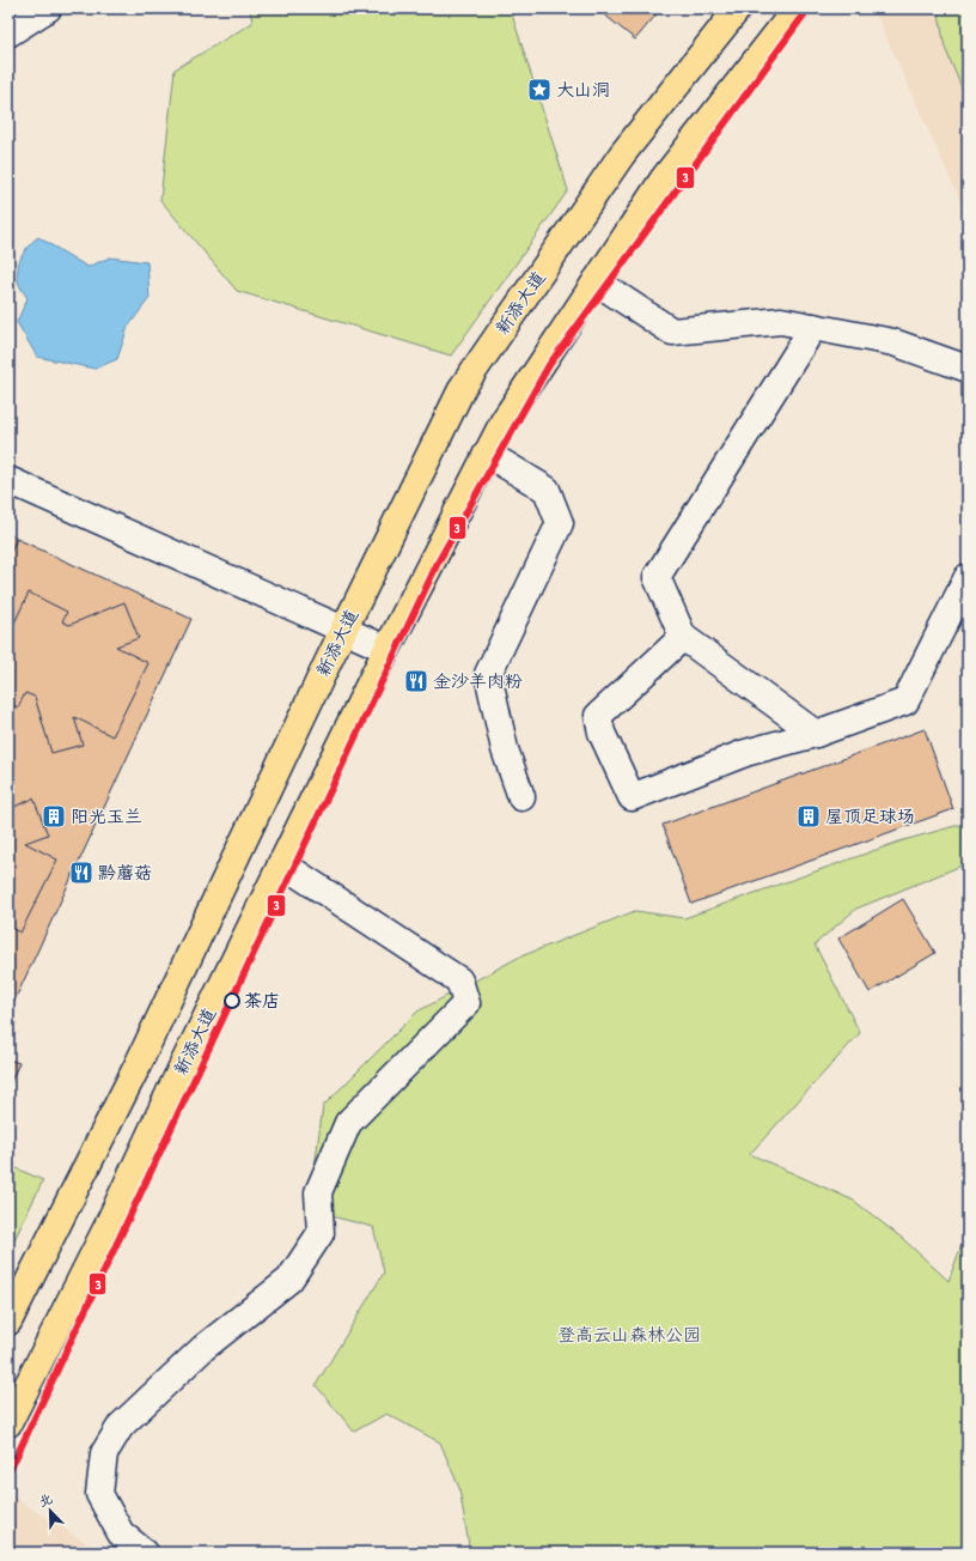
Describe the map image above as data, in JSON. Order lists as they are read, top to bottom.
{
  "streets": {
    "main road": ["新添大道"]
  },
  "parks": ["登高云山森林公园"],
  "places": {
    "place": ["大山洞"],
    "restaurant": ["金沙羊肉粉", "黔蘑菇"],
    "building": ["阳光玉兰", "屋顶足球场"],
    "other": ["茶店"]
  },
  "lines": ["transit line 3"],
  "north": "top left"
}
